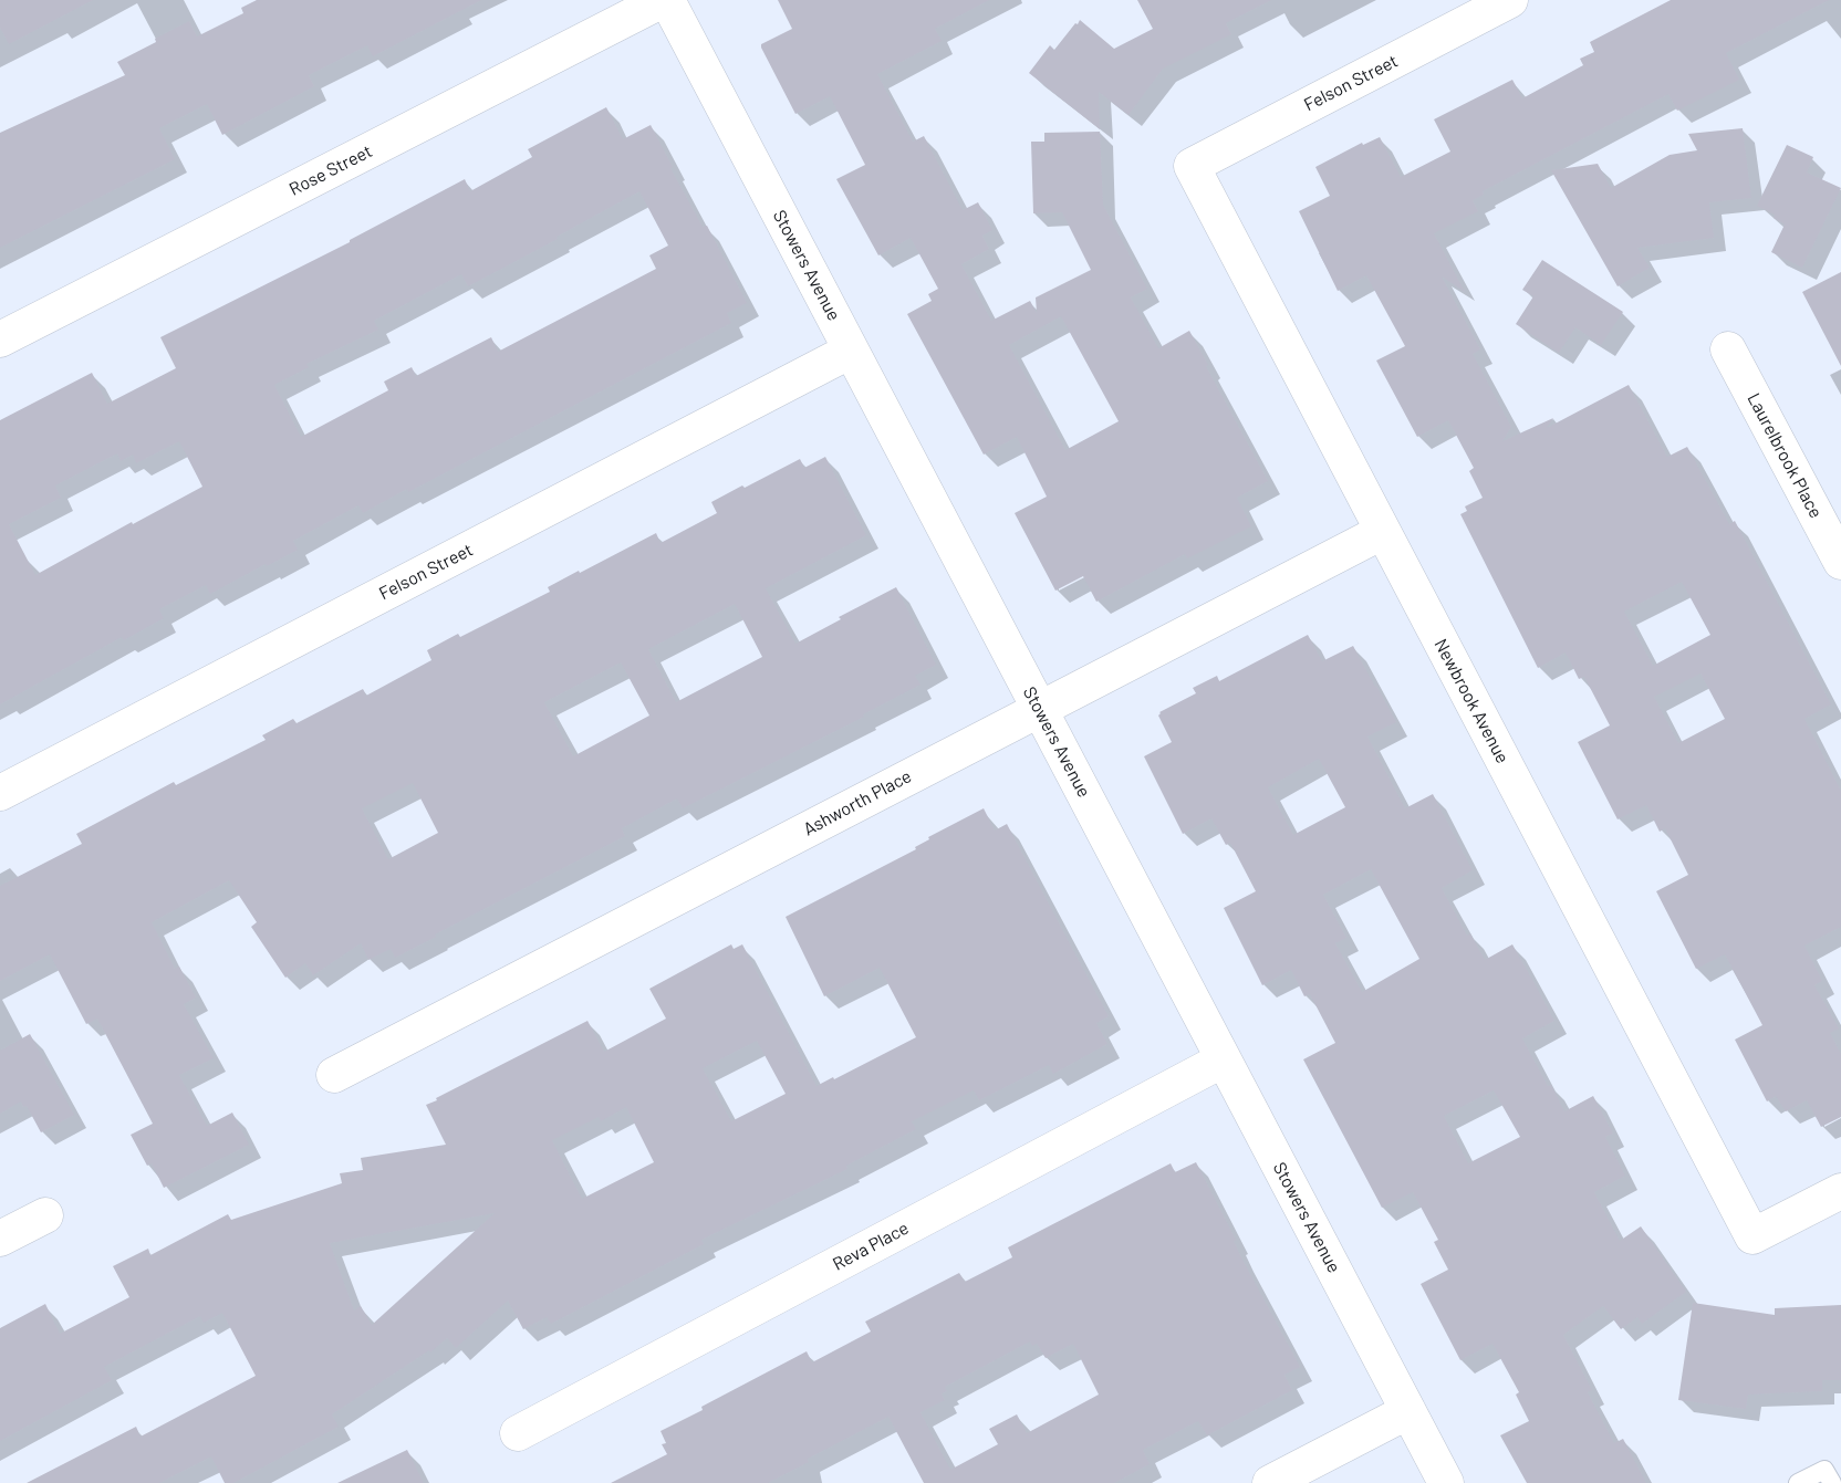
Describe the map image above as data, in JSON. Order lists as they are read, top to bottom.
{
  "streets": {
    "street": [
      "Felson Street",
      "Rose Street",
      "Stowers Avenue",
      "Laurelbrook Place",
      "Newbrook Avenue",
      "Ashworth Place",
      "Reva Place"
    ]
  },
  "crossings": [
    ["Felson Street", "Stowers Avenue"],
    ["Felson Street", "Newbrook Avenue"],
    ["Rose Street", "Stowers Avenue"],
    ["Stowers Avenue", "Ashworth Place"],
    ["Stowers Avenue", "Reva Place"],
    ["Newbrook Avenue", "Ashworth Place"]
  ]
}
